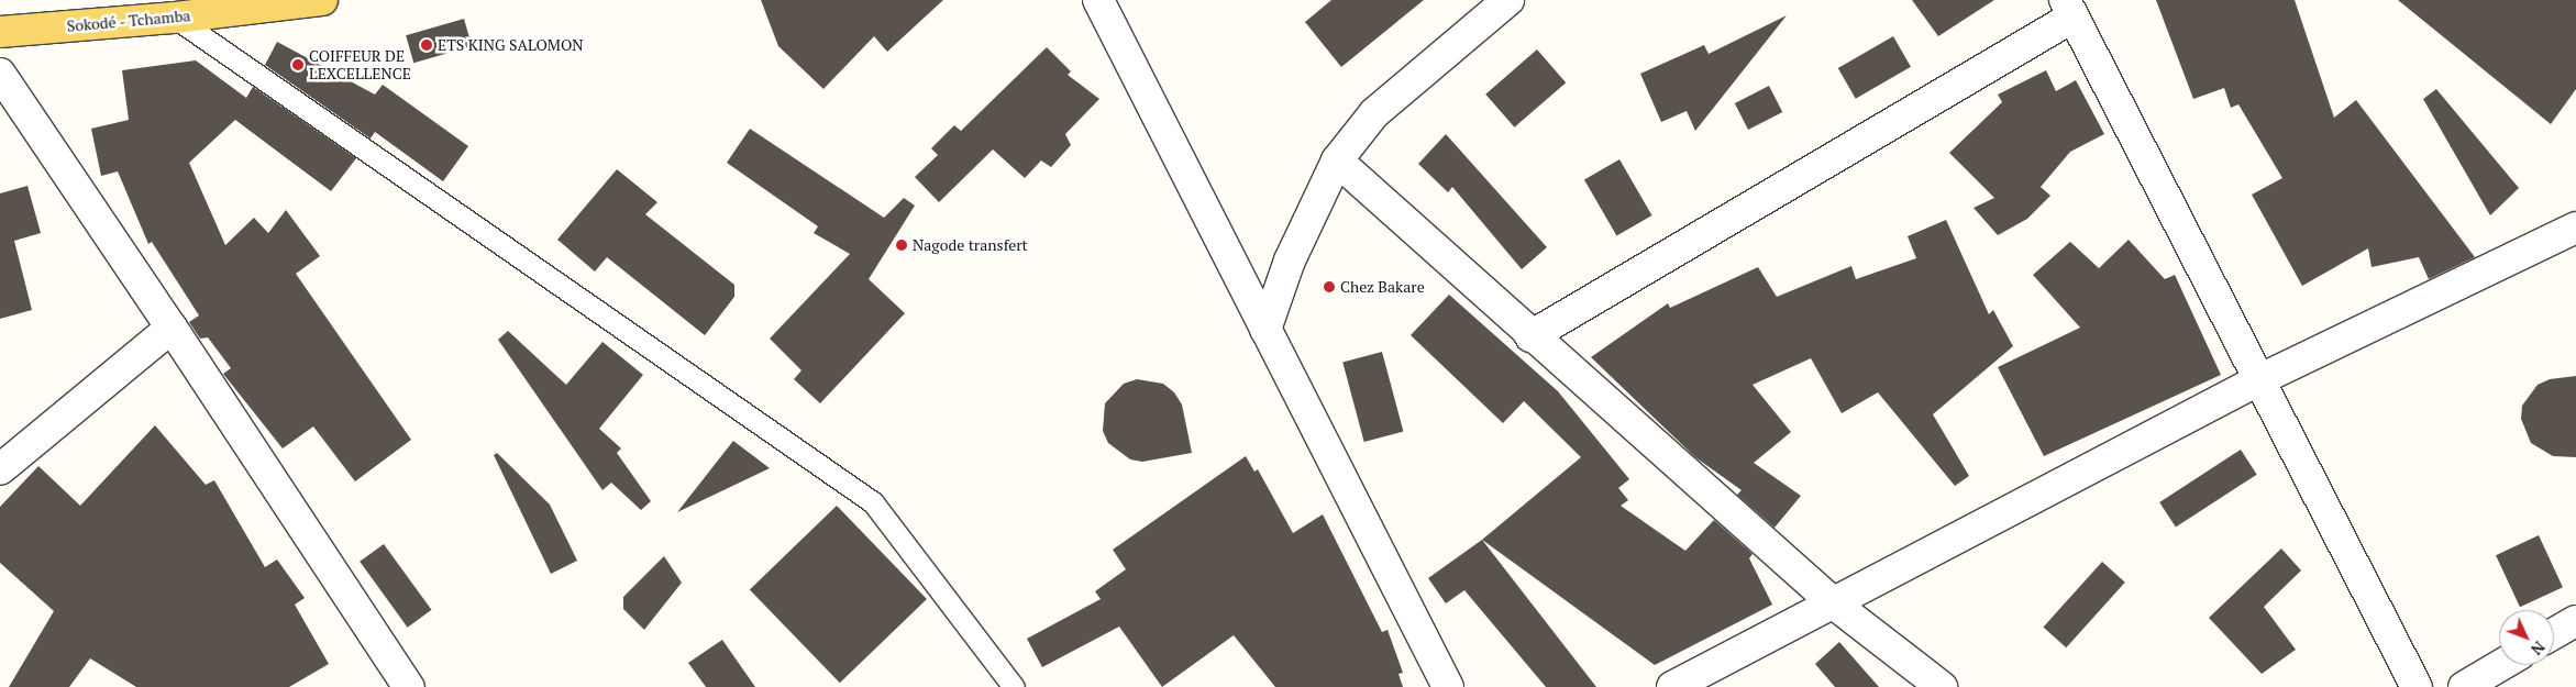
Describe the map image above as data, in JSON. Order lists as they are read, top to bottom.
{
  "streets": {
    "main road": ["Sokodé - Tchamba"]
  },
  "places": [
    "ETS KING SALOMON",
    "COIFFEUR DE LEXCELLENCE",
    "Nagode transfert",
    "Chez Bakare"
  ],
  "north": "bottom right"
}
